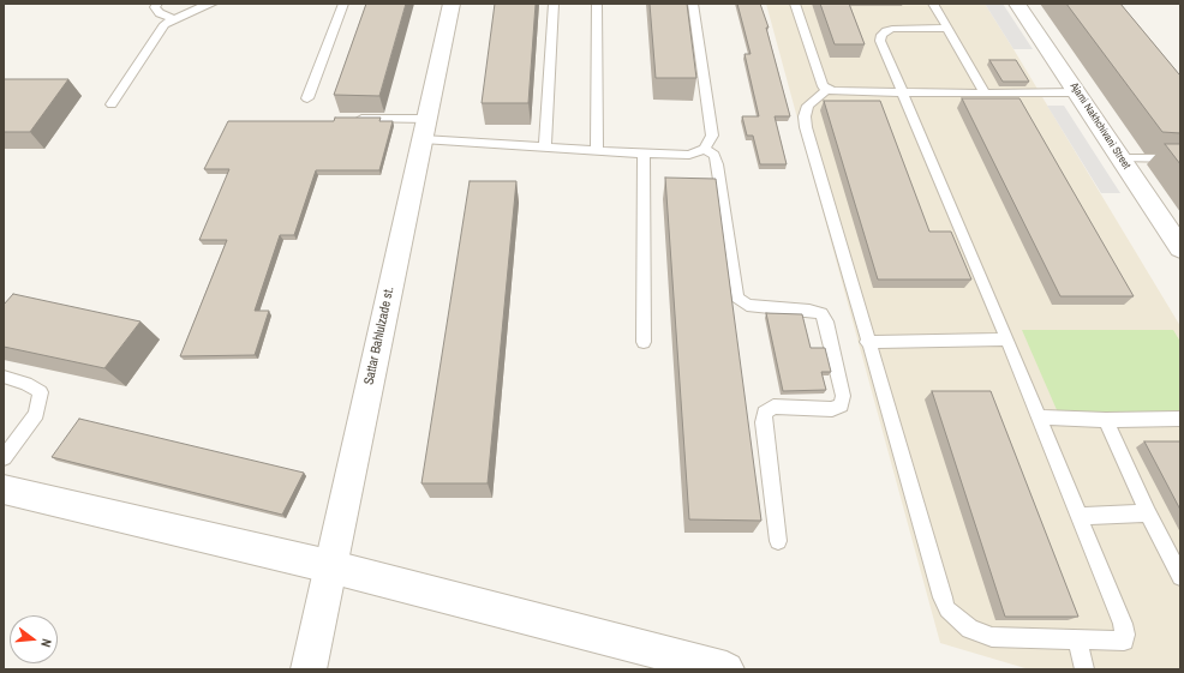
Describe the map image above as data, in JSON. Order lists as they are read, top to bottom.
{
  "streets": {
    "street": ["Ajami Nakhchivani Street", "Sattar Bahlulzade st."]
  },
  "north": "right"
}
